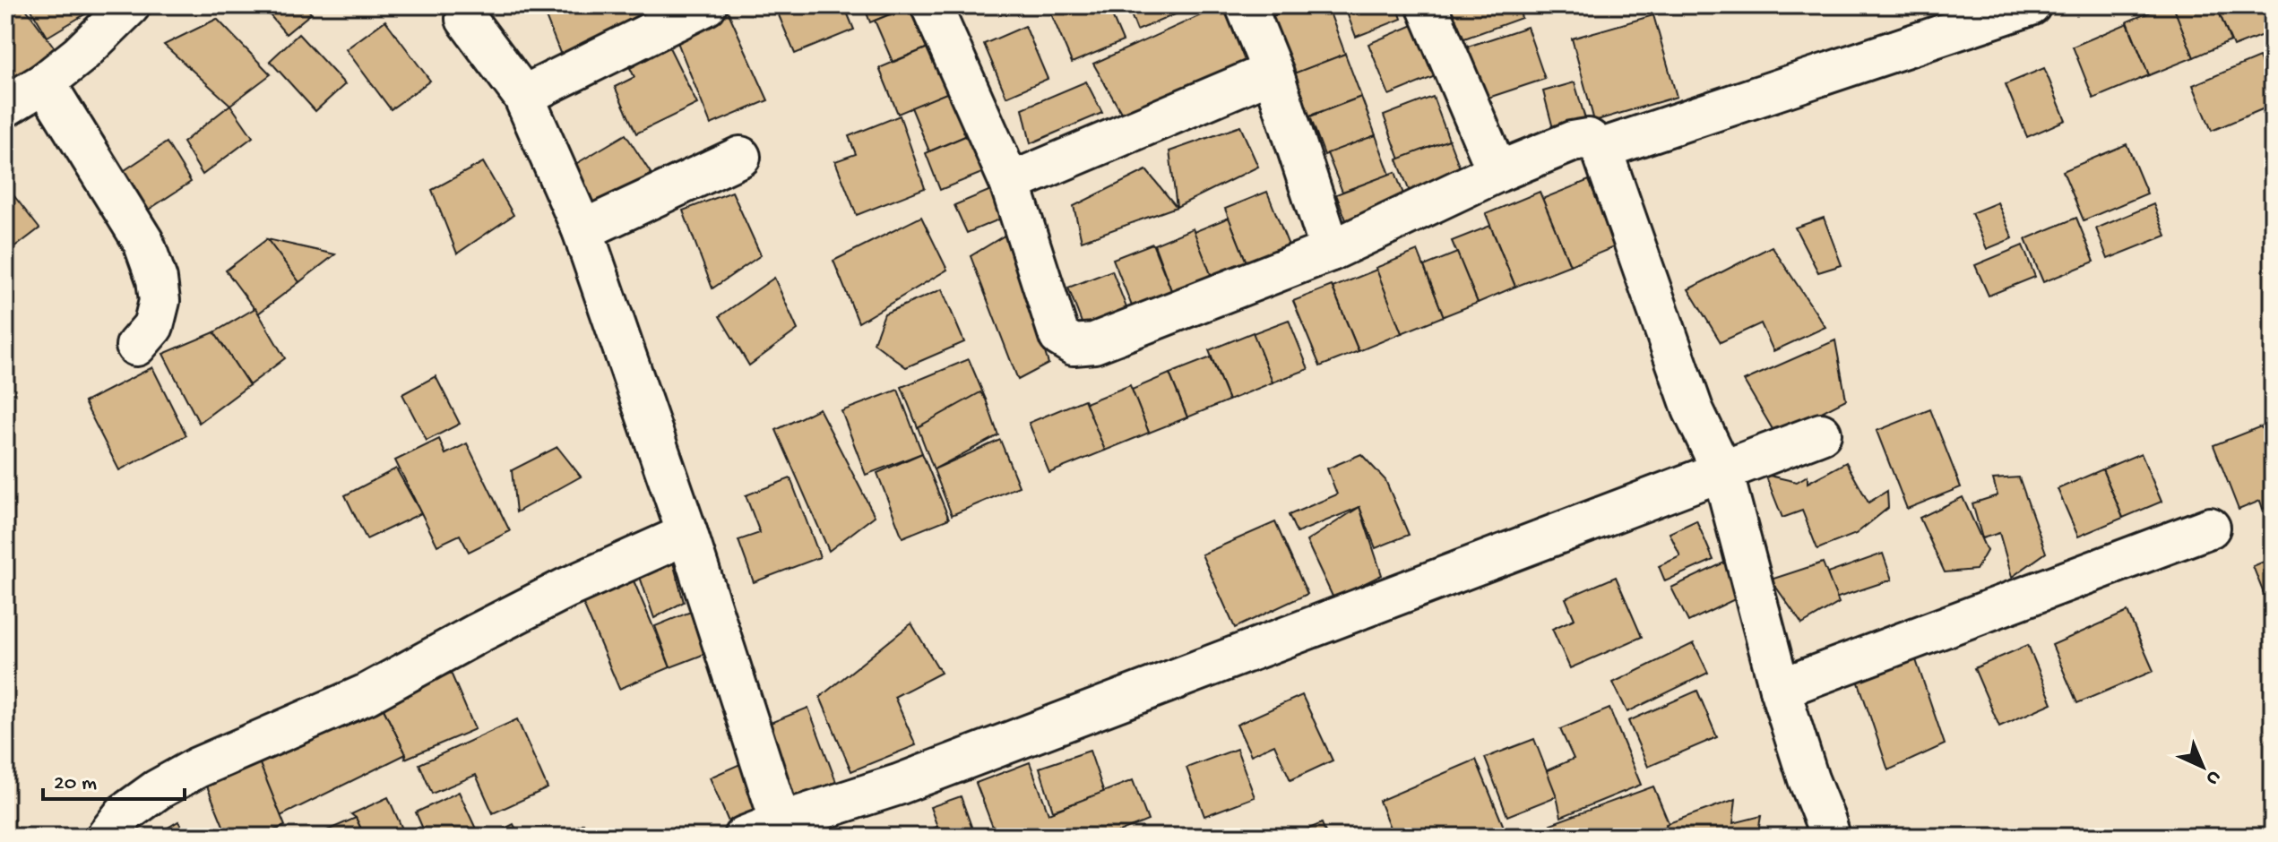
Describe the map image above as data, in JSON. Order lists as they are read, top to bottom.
{
  "scale_bar": "20 m",
  "north": "bottom right"
}
